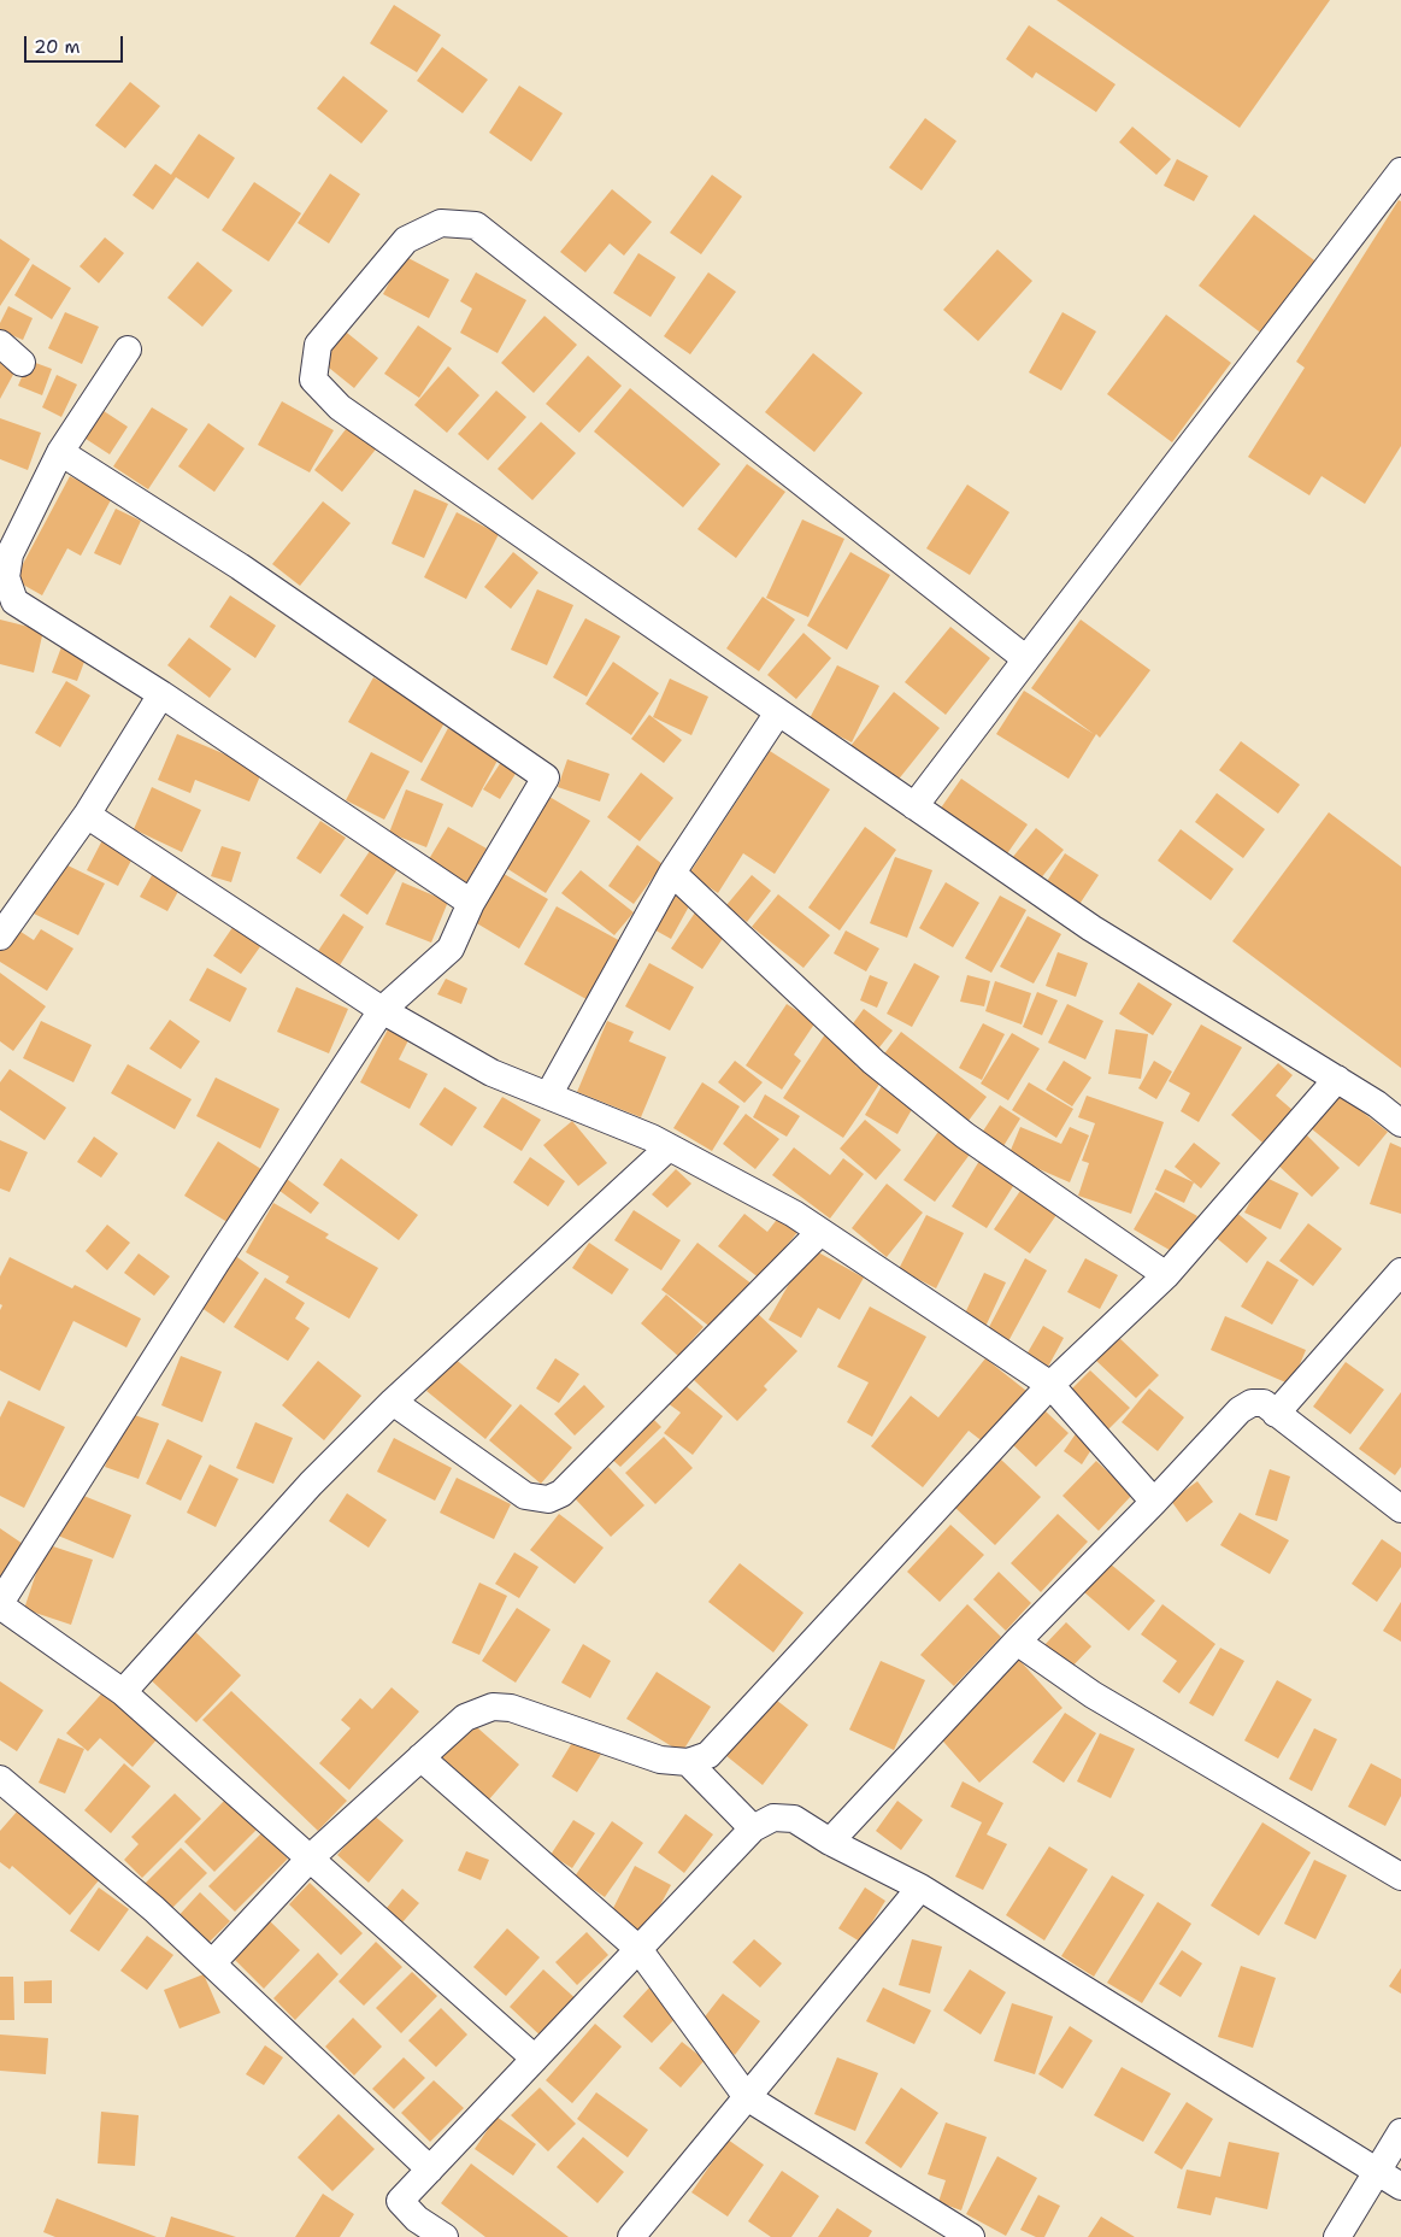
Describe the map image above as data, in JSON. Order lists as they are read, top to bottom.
{
  "scale_bar": "20 m"
}
